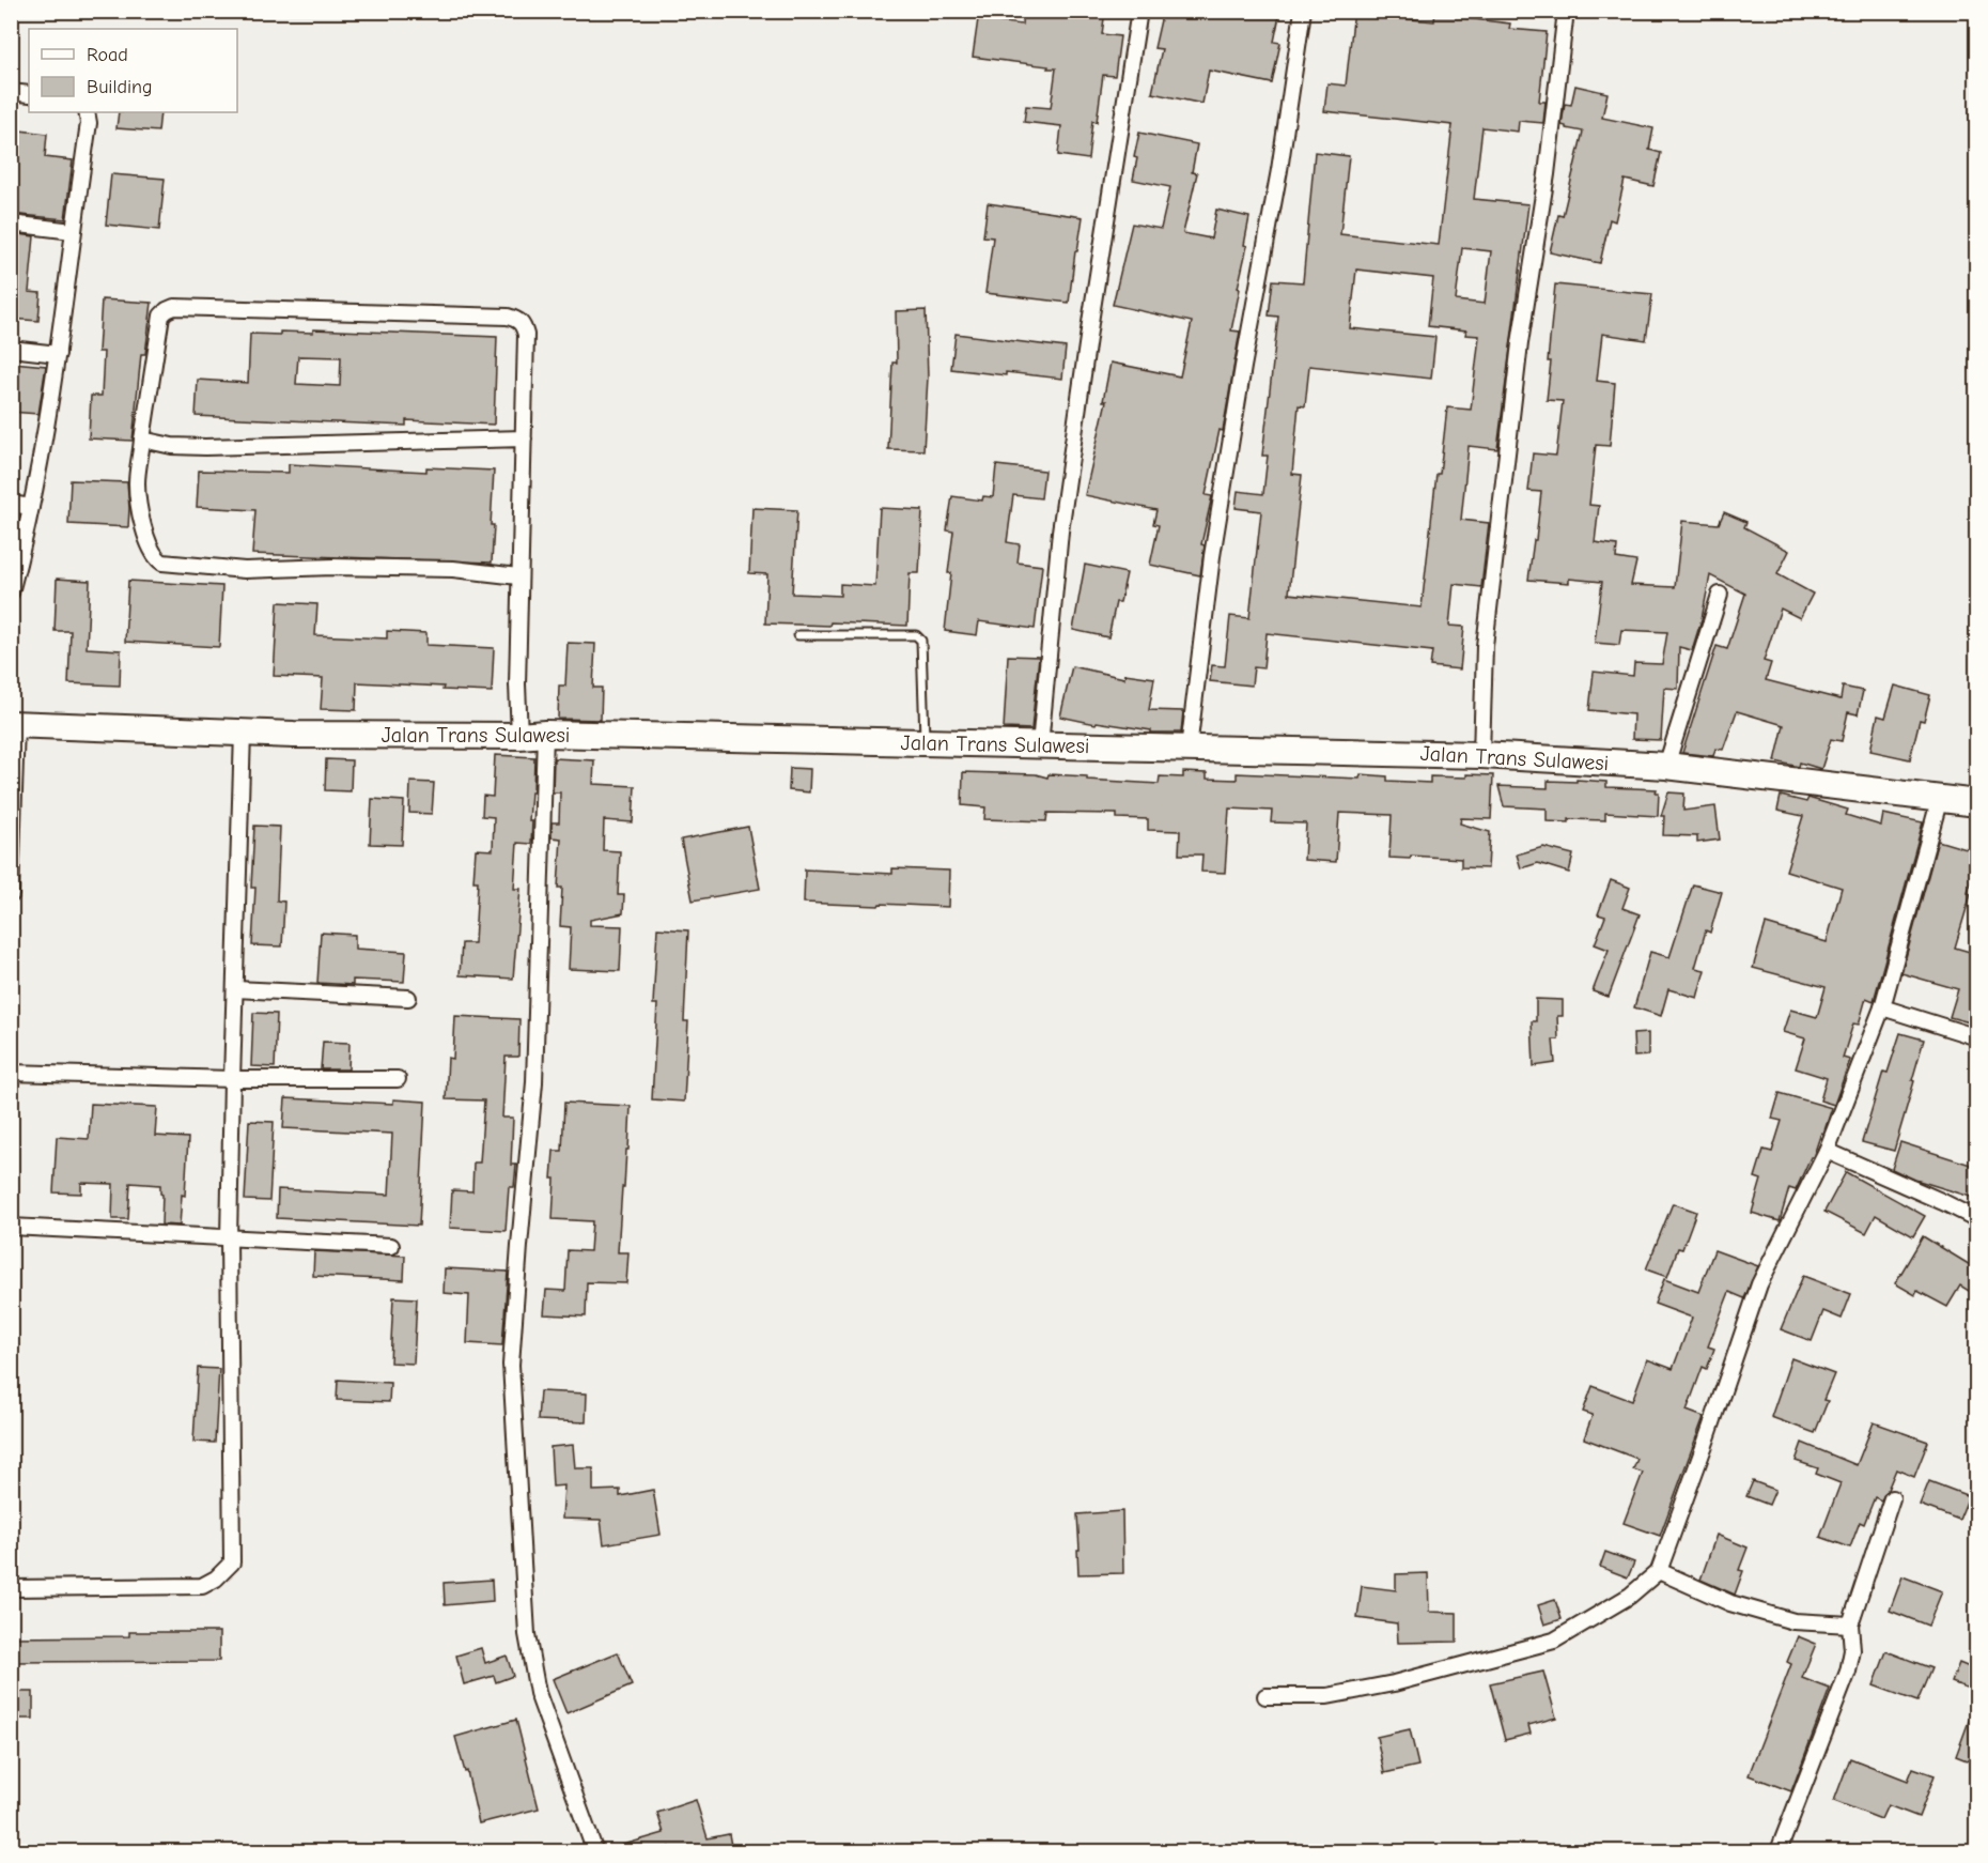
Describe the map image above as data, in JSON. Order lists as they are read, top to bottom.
{
  "streets": {
    "highway": ["Jalan Trans Sulawesi"]
  },
  "legend": ["Road", "Building"]
}
